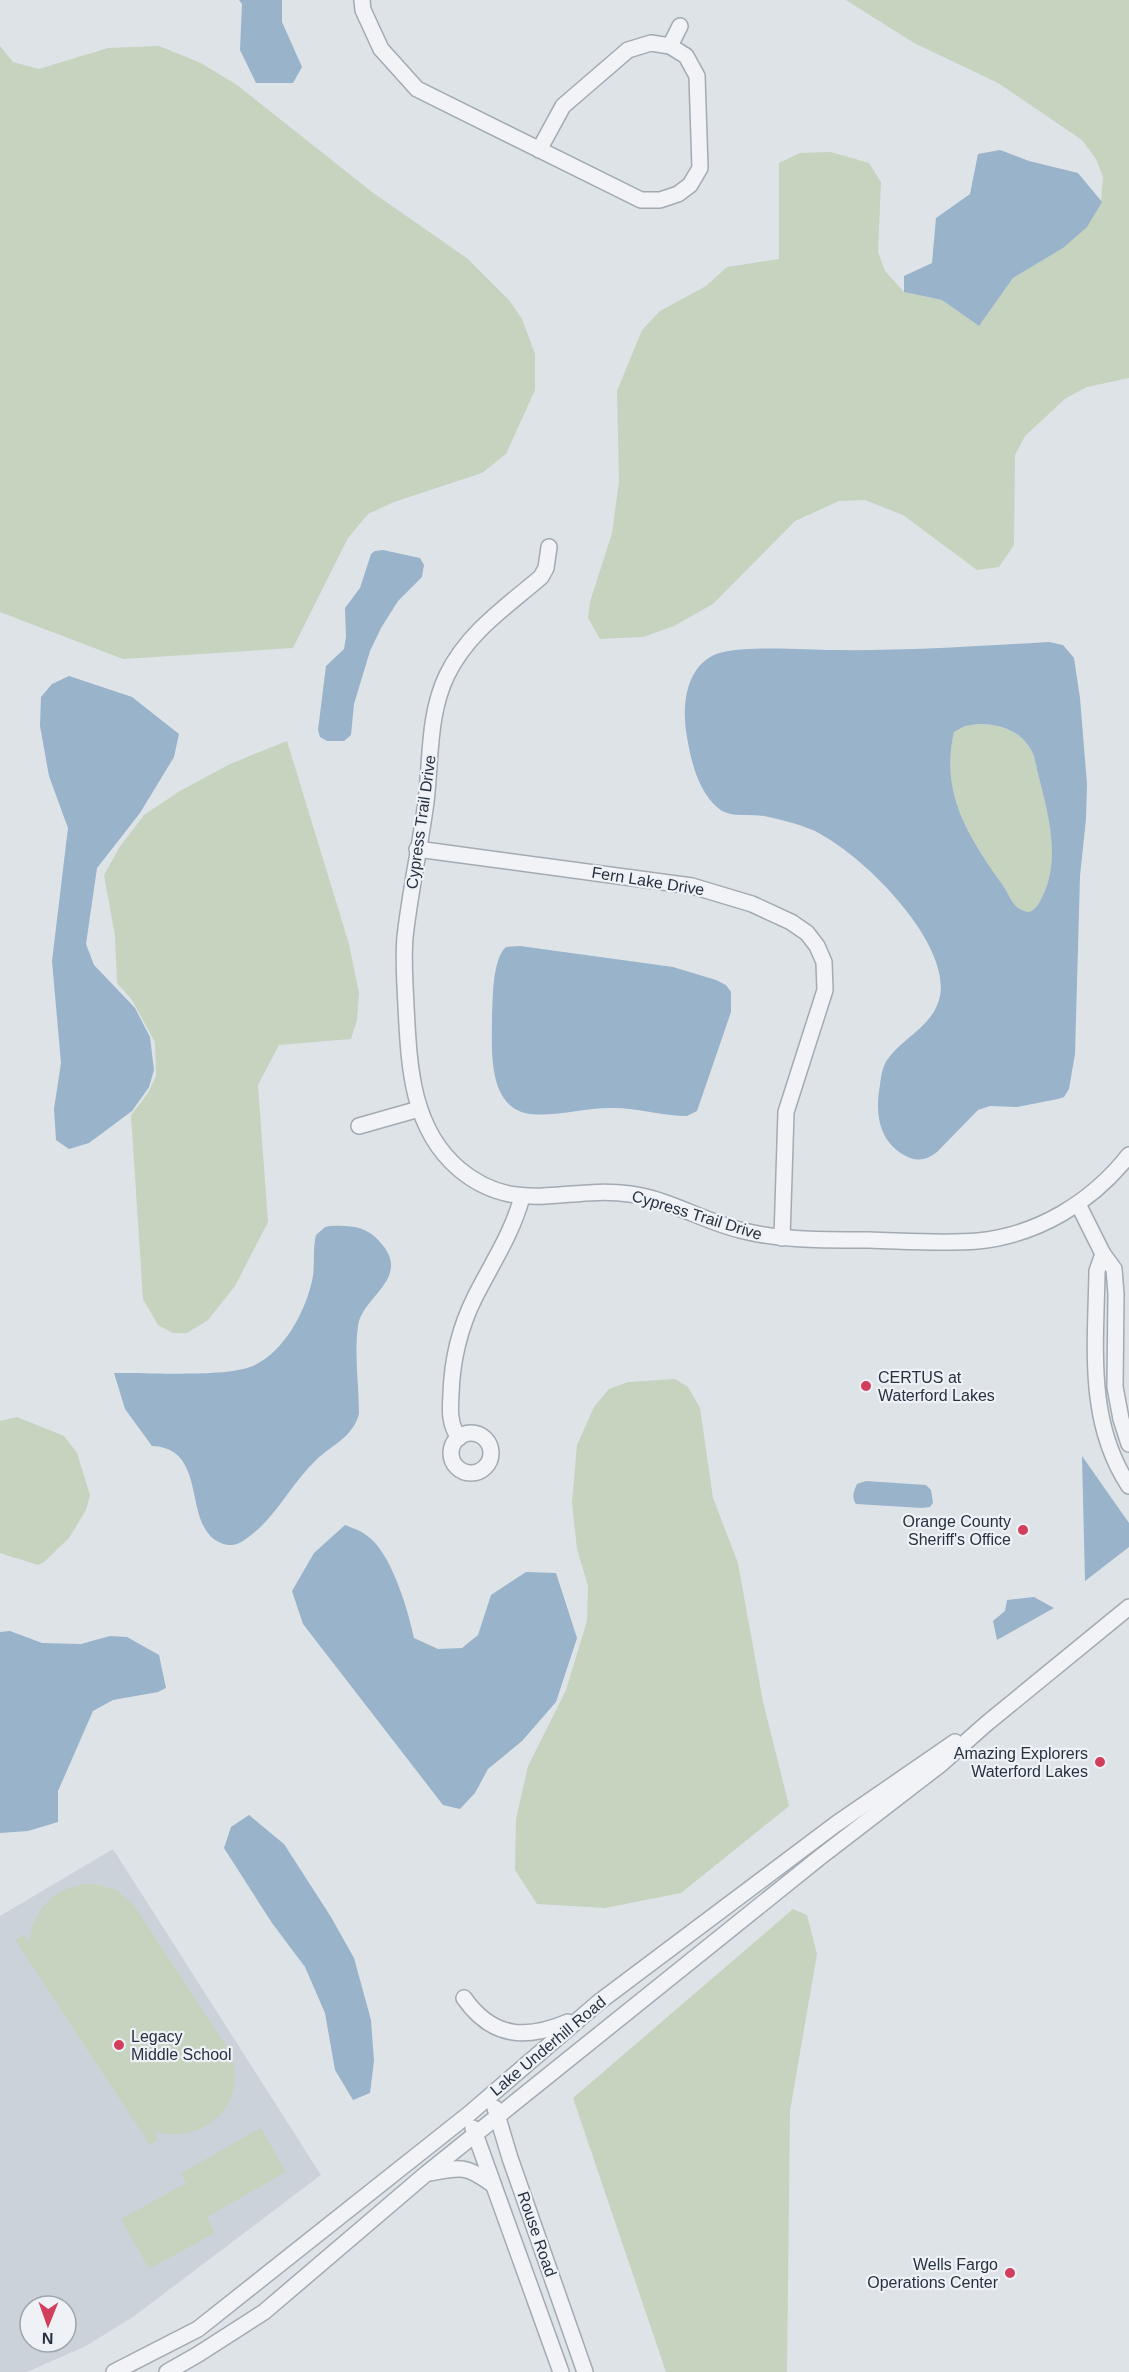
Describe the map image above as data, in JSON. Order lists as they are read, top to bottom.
{
  "streets": {
    "street": [
      "Cypress Trail Drive",
      "Fern Lake Drive",
      "Lake Underhill Road",
      "Rouse Road"
    ]
  },
  "crossings": [
    ["Cypress Trail Drive", "Fern Lake Drive"],
    ["Lake Underhill Road", "Rouse Road"]
  ],
  "places": [
    "CERTUS at Waterford Lakes",
    "Orange County Sheriff's Office",
    "Amazing Explorers Waterford Lakes",
    "Legacy Middle School",
    "Wells Fargo Operations Center"
  ],
  "north": "bottom"
}
